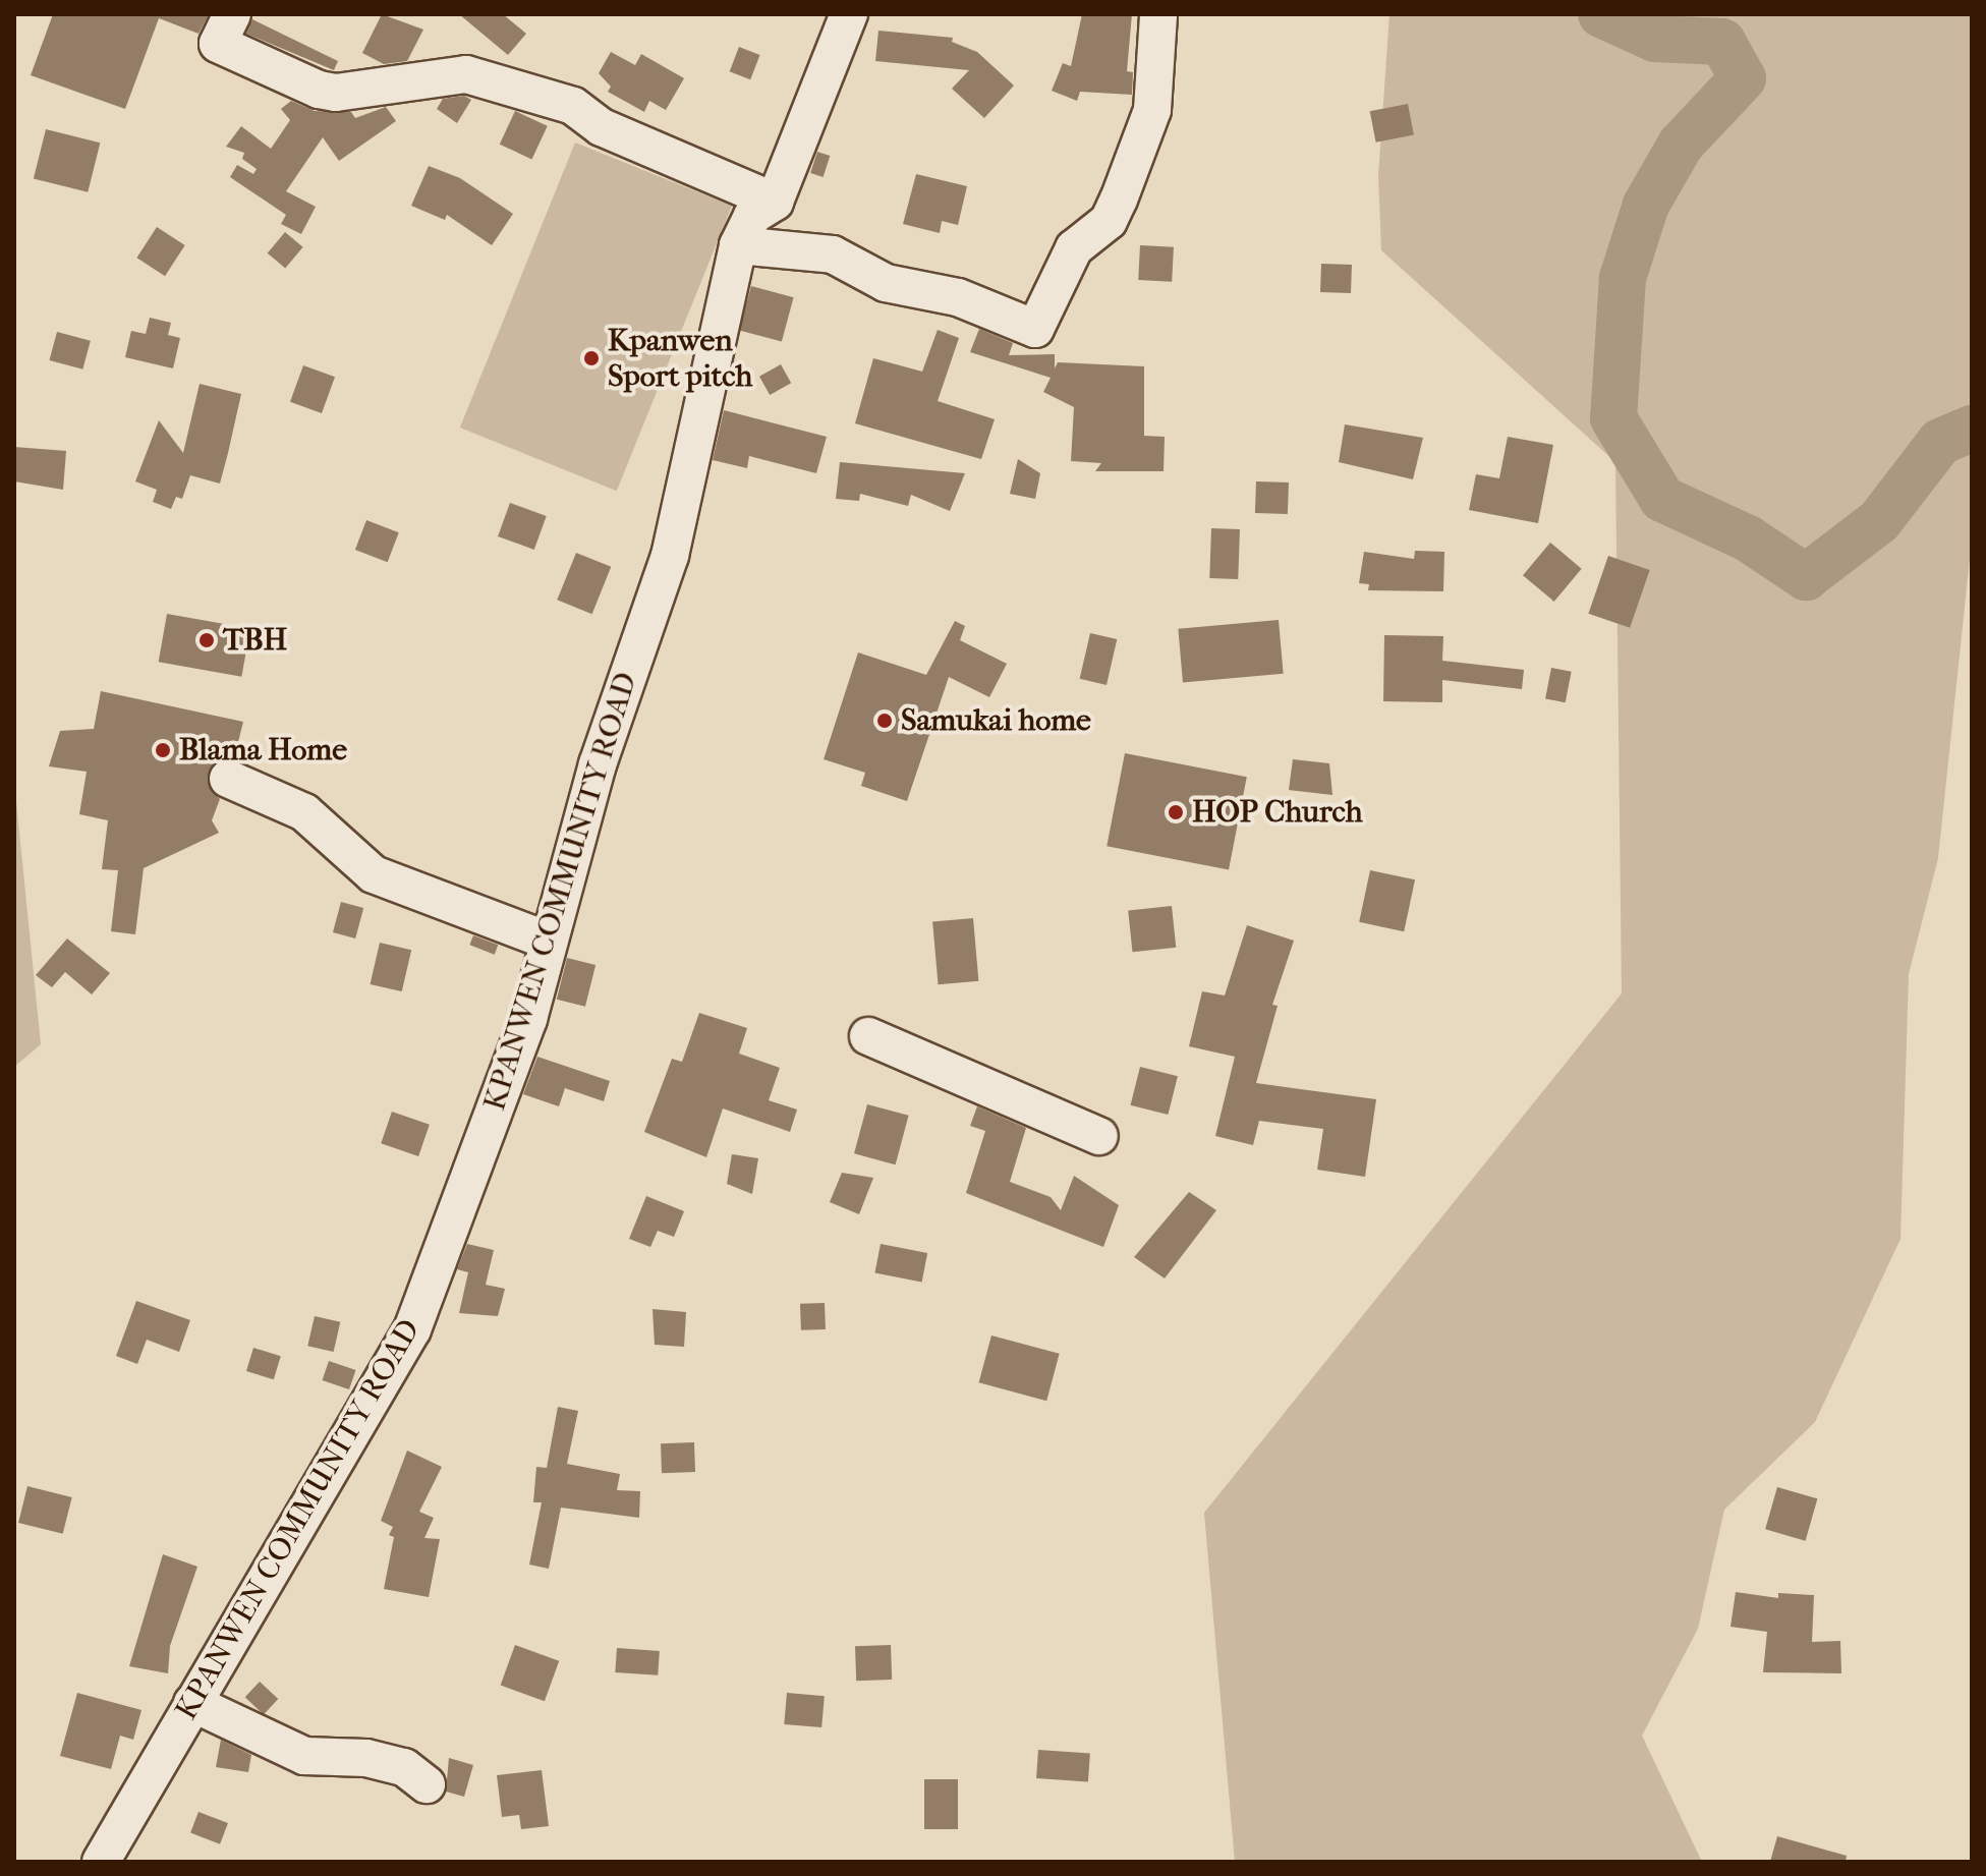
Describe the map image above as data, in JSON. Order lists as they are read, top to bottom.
{
  "streets": {
    "street": ["KPANWEN COMMUNITY ROAD"]
  },
  "places": [
    "Kpanwen Sport pitch",
    "TBH",
    "Samukai home",
    "Blama Home",
    "HOP Church"
  ]
}
